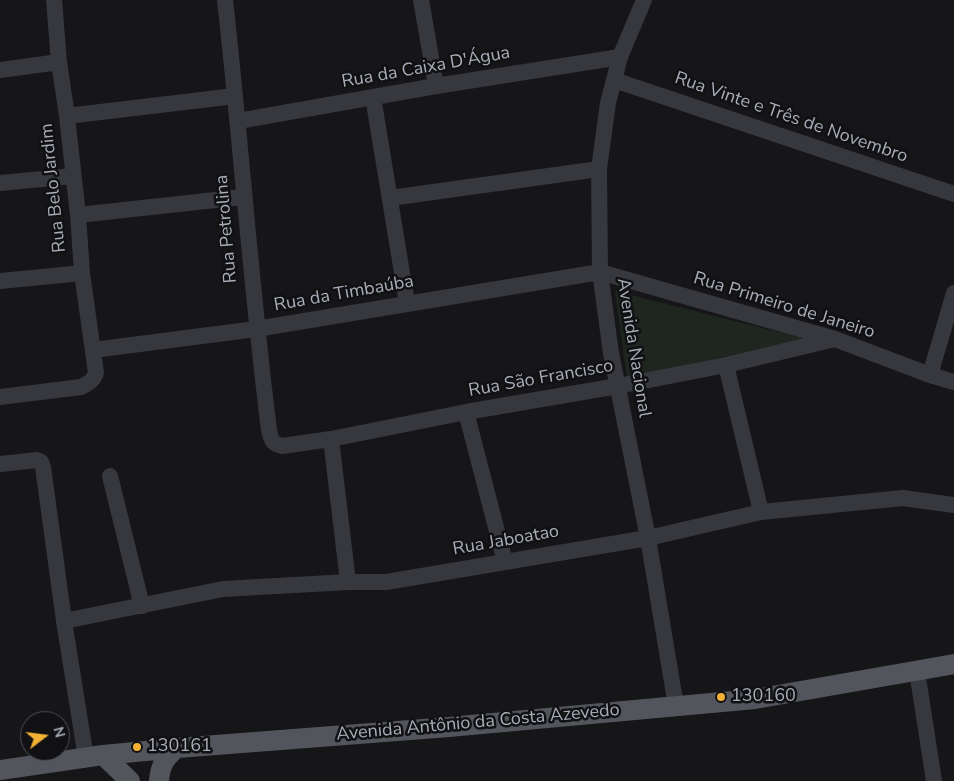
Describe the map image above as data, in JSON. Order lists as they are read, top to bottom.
{
  "streets": {
    "main road": ["Avenida Antônio da Costa Azevedo"],
    "street": [
      "Rua da Caixa D'Água",
      "Rua Vinte e Três de Novembro",
      "Rua Belo Jardim",
      "Rua Petrolina",
      "Rua da Timbaúba",
      "Rua Primeiro de Janeiro",
      "Avenida Nacional",
      "Rua São Francisco",
      "Rua Jaboatao"
    ]
  },
  "crossings": [
    ["Rua da Caixa D'Água", "Rua Petrolina"],
    ["Rua da Caixa D'Água", "Avenida Nacional"],
    ["Rua Vinte e Três de Novembro", "Avenida Nacional"],
    ["Rua Belo Jardim", "Rua da Timbaúba"],
    ["Rua Petrolina", "Rua da Timbaúba"],
    ["Rua Petrolina", "Rua São Francisco"],
    ["Rua da Timbaúba", "Rua Primeiro de Janeiro"],
    ["Rua da Timbaúba", "Avenida Nacional"],
    ["Rua Primeiro de Janeiro", "Avenida Nacional"],
    ["Rua Primeiro de Janeiro", "Rua São Francisco"],
    ["Avenida Nacional", "Rua São Francisco"],
    ["Avenida Nacional", "Rua Jaboatao"],
    ["Avenida Nacional", "Avenida Antônio da Costa Azevedo"]
  ],
  "places": ["130160", "130161"],
  "north": "right"
}
